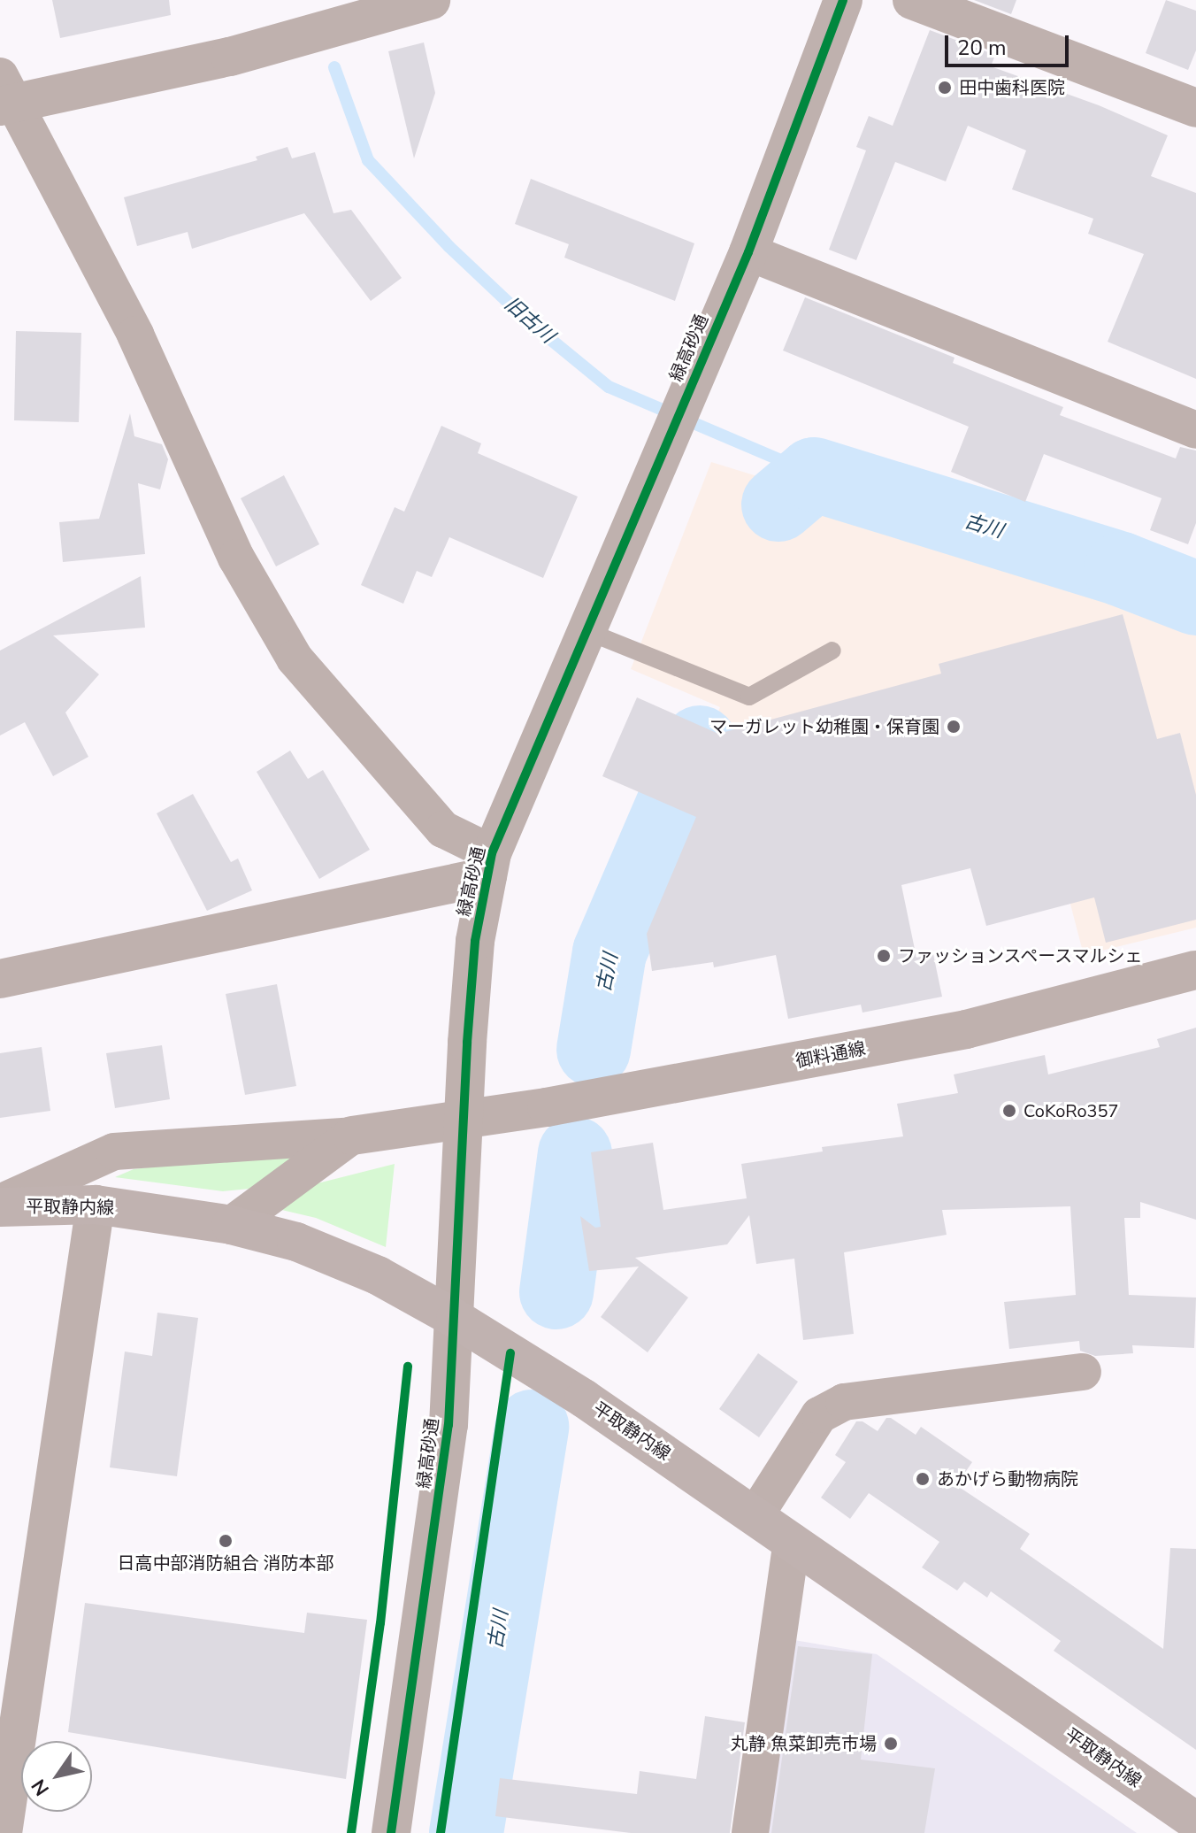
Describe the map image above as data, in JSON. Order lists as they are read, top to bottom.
{
  "streets": {
    "main road": ["平取静内線"],
    "street": ["緑高砂通", "御料通線"]
  },
  "crossings": [
    ["緑高砂通", "御料通線"],
    ["緑高砂通", "平取静内線"]
  ],
  "water": ["旧古川", "古川"],
  "places": [
    "田中歯科医院",
    "マーガレット幼稚園・保育園",
    "ファッションスペースマルシェ",
    "CoKoRo357",
    "あかげら動物病院",
    "日高中部消防組合 消防本部",
    "丸静 魚菜卸売市場"
  ],
  "scale_bar": "20 m",
  "north": "bottom left"
}
